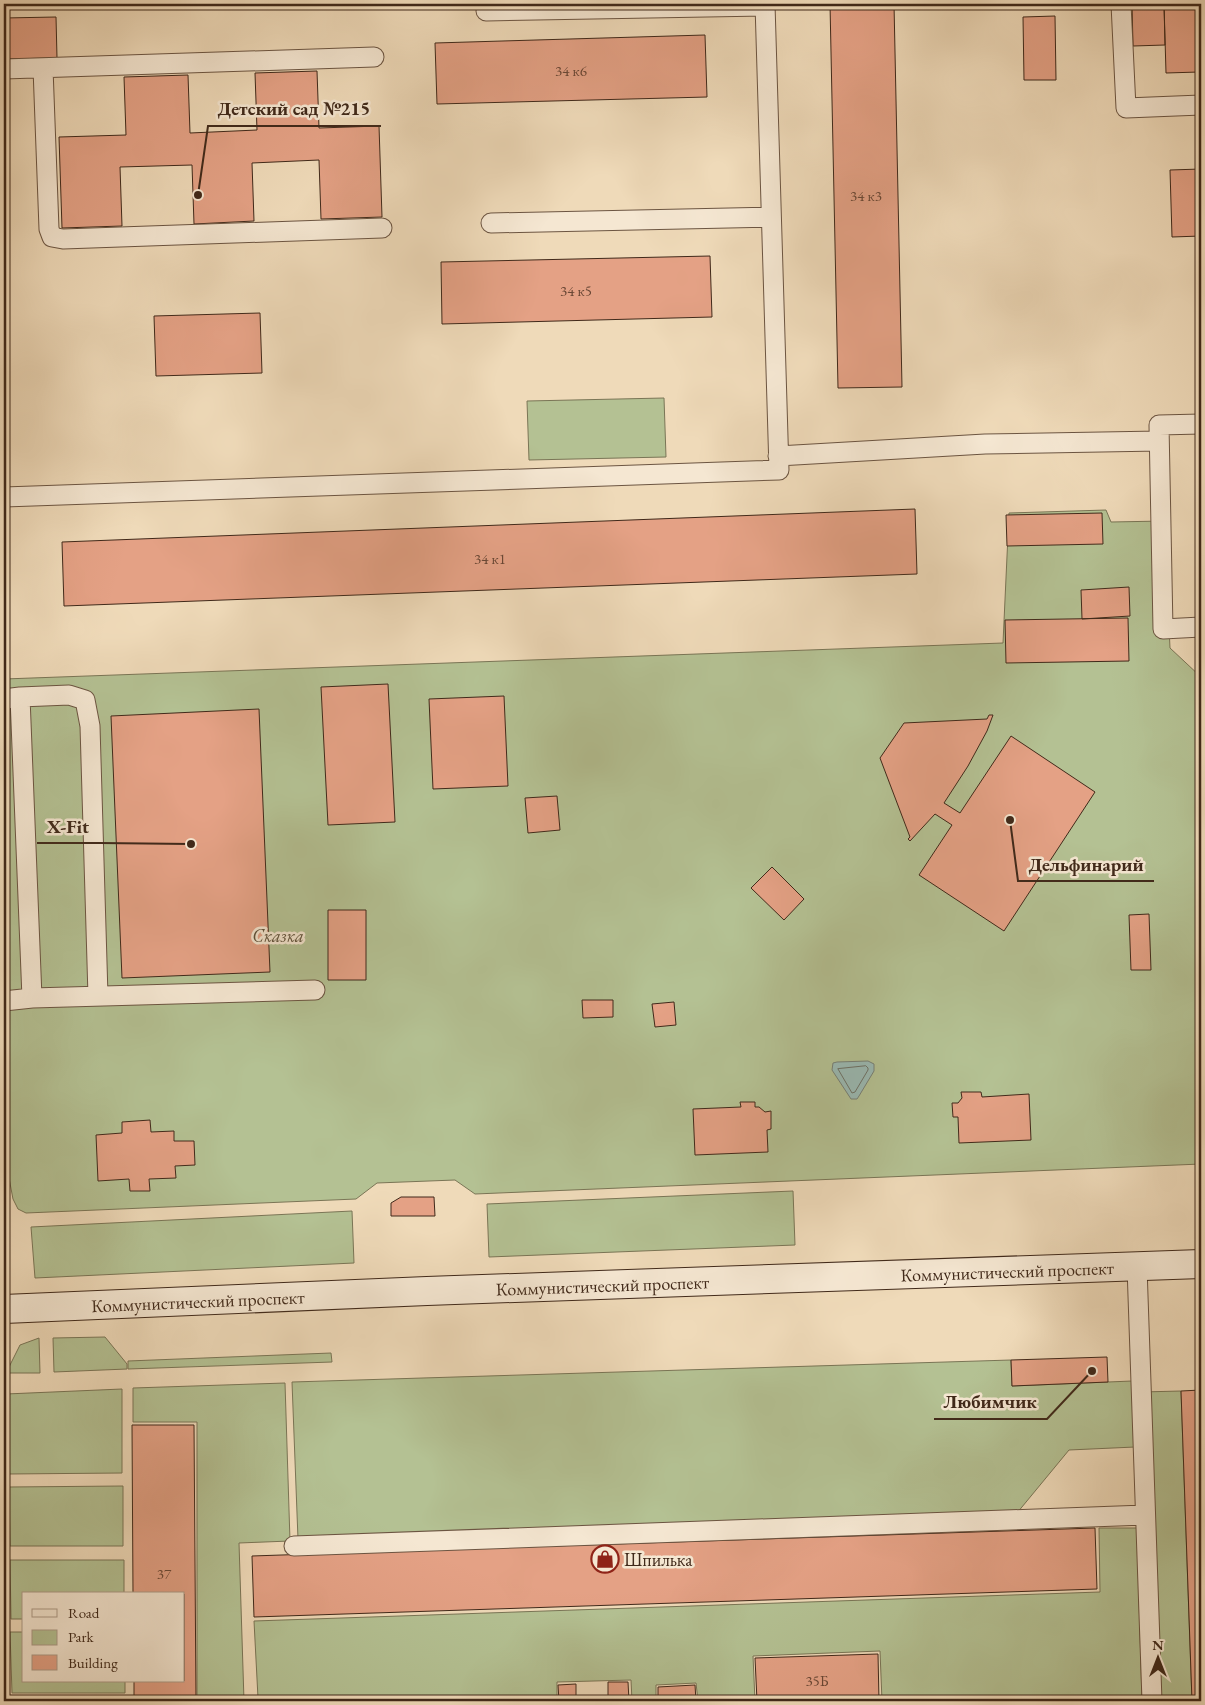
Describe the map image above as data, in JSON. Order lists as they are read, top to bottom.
{
  "streets": {
    "main road": ["Коммунистический проспект"]
  },
  "parks": ["Сказка"],
  "places": {
    "other": [
      "Детский сад №215",
      "Дельфинарий",
      "X-Fit",
      "Любимчик"
    ],
    "shop": ["Шпилька"]
  },
  "house_numbers": [
    "34 к6",
    "34 к3",
    "34 к5",
    "34 к1",
    "37",
    "35Б"
  ],
  "legend": ["Road", "Park", "Building"],
  "north": "top"
}
